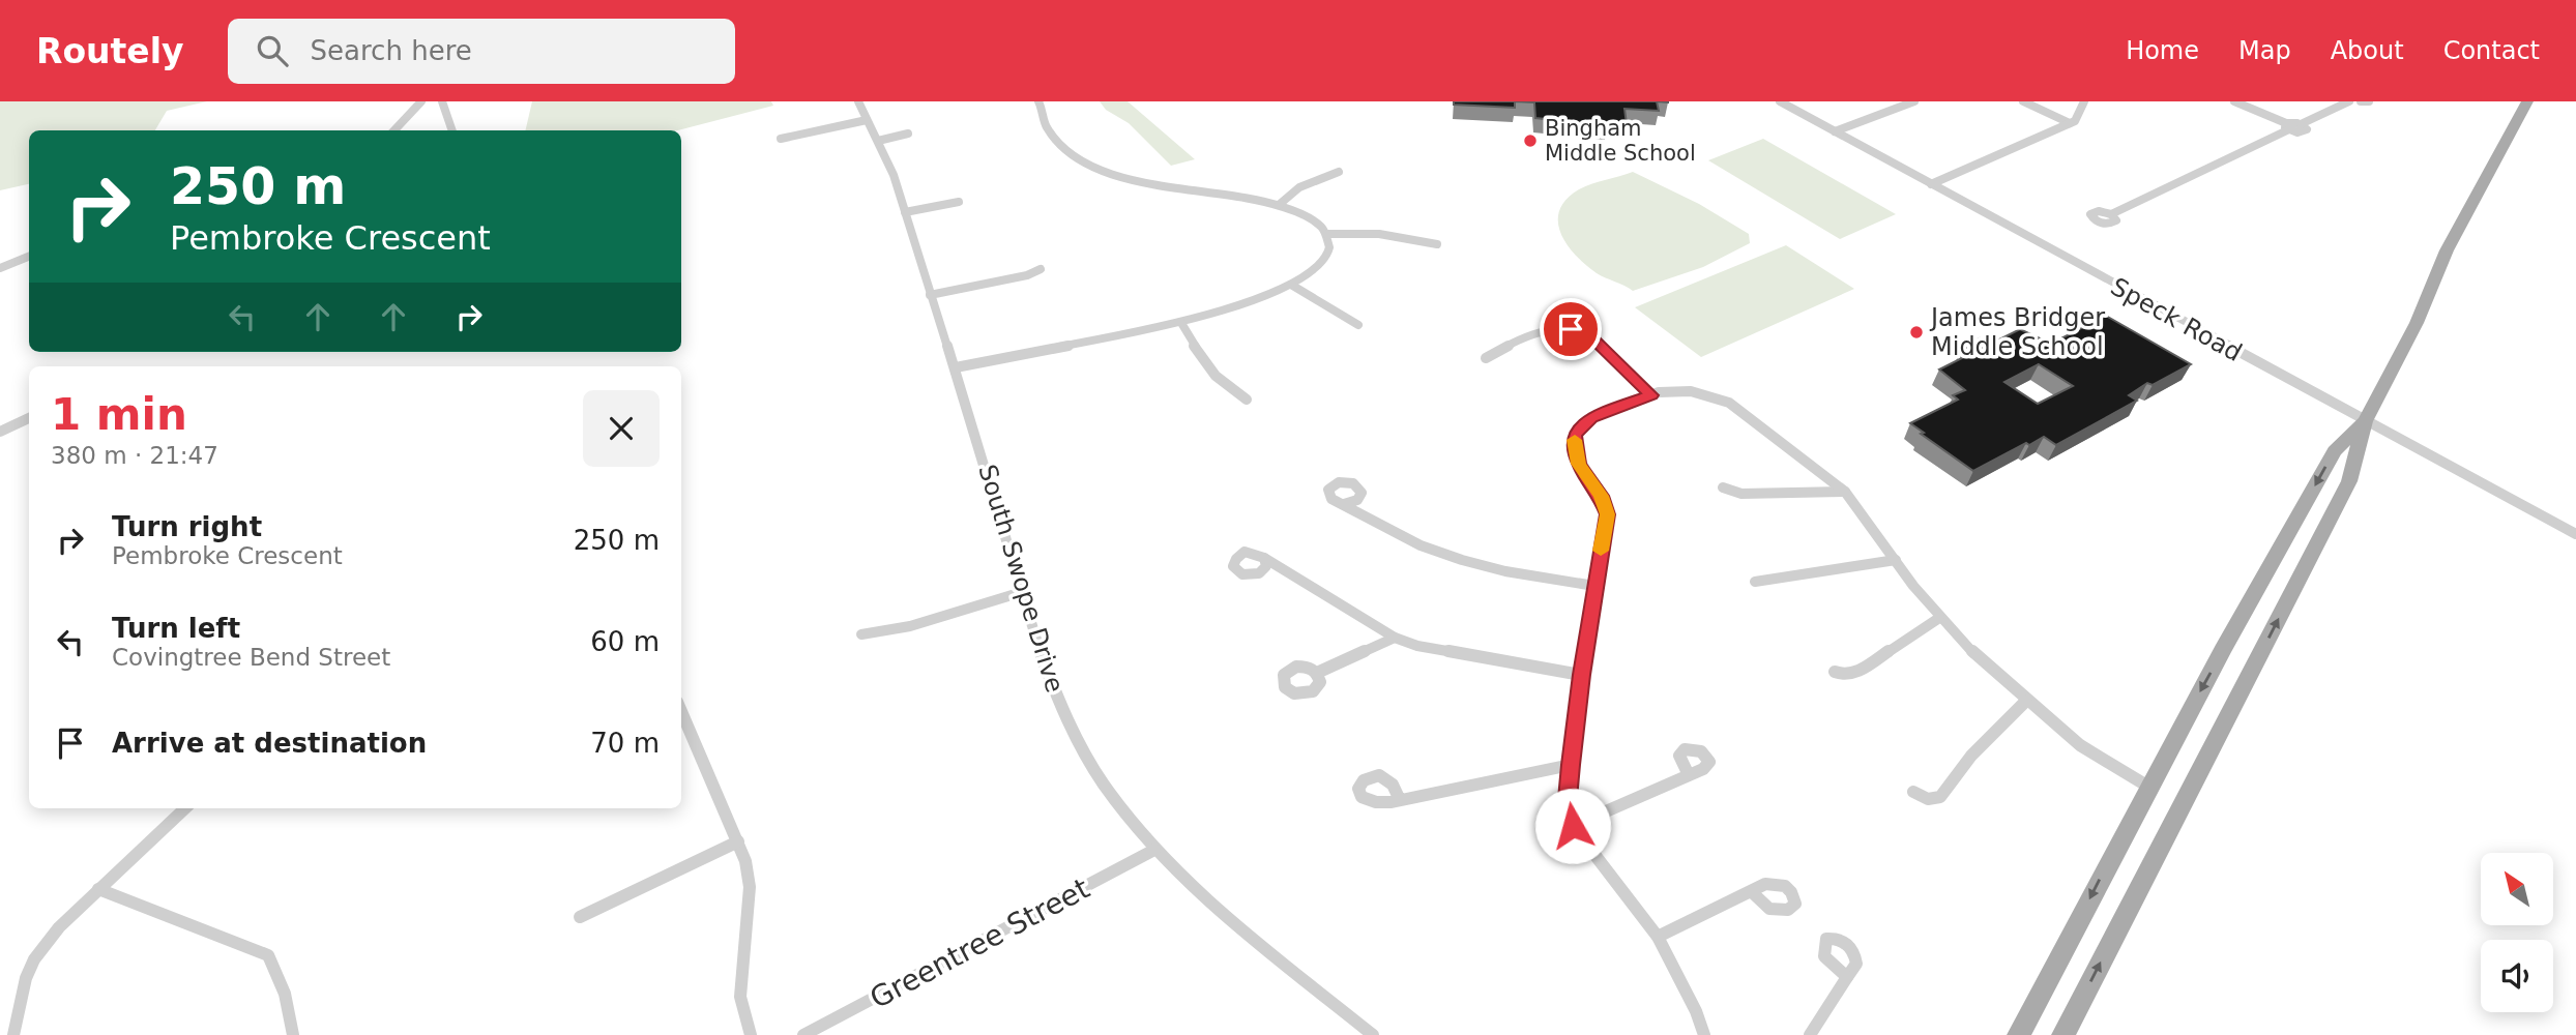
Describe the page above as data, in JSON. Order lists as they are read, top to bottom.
{
  "streets": {
    "street": ["Speck Road", "South Swope Drive", "Greentree Street"]
  },
  "crossings": [
    ["South Swope Drive", "Greentree Street"]
  ],
  "places": ["Bingham Middle School", "James Bridger Middle School"],
  "north": "top left",
  "page": {
    "header": "Routely",
    "search": "Search here",
    "nav": [
      "Home",
      "Map",
      "About",
      "Contact"
    ],
    "turn": ["250 m", "Pembroke Crescent"],
    "heading": ["1 min", "380 m · 21:47"],
    "list": [
      {
        "name": "Turn right",
        "note": "Pembroke Crescent",
        "value": "250 m"
      },
      {
        "name": "Turn left",
        "note": "Covingtree Bend Street",
        "value": "60 m"
      },
      {
        "name": "Arrive at destination",
        "value": "70 m"
      }
    ]
  }
}
